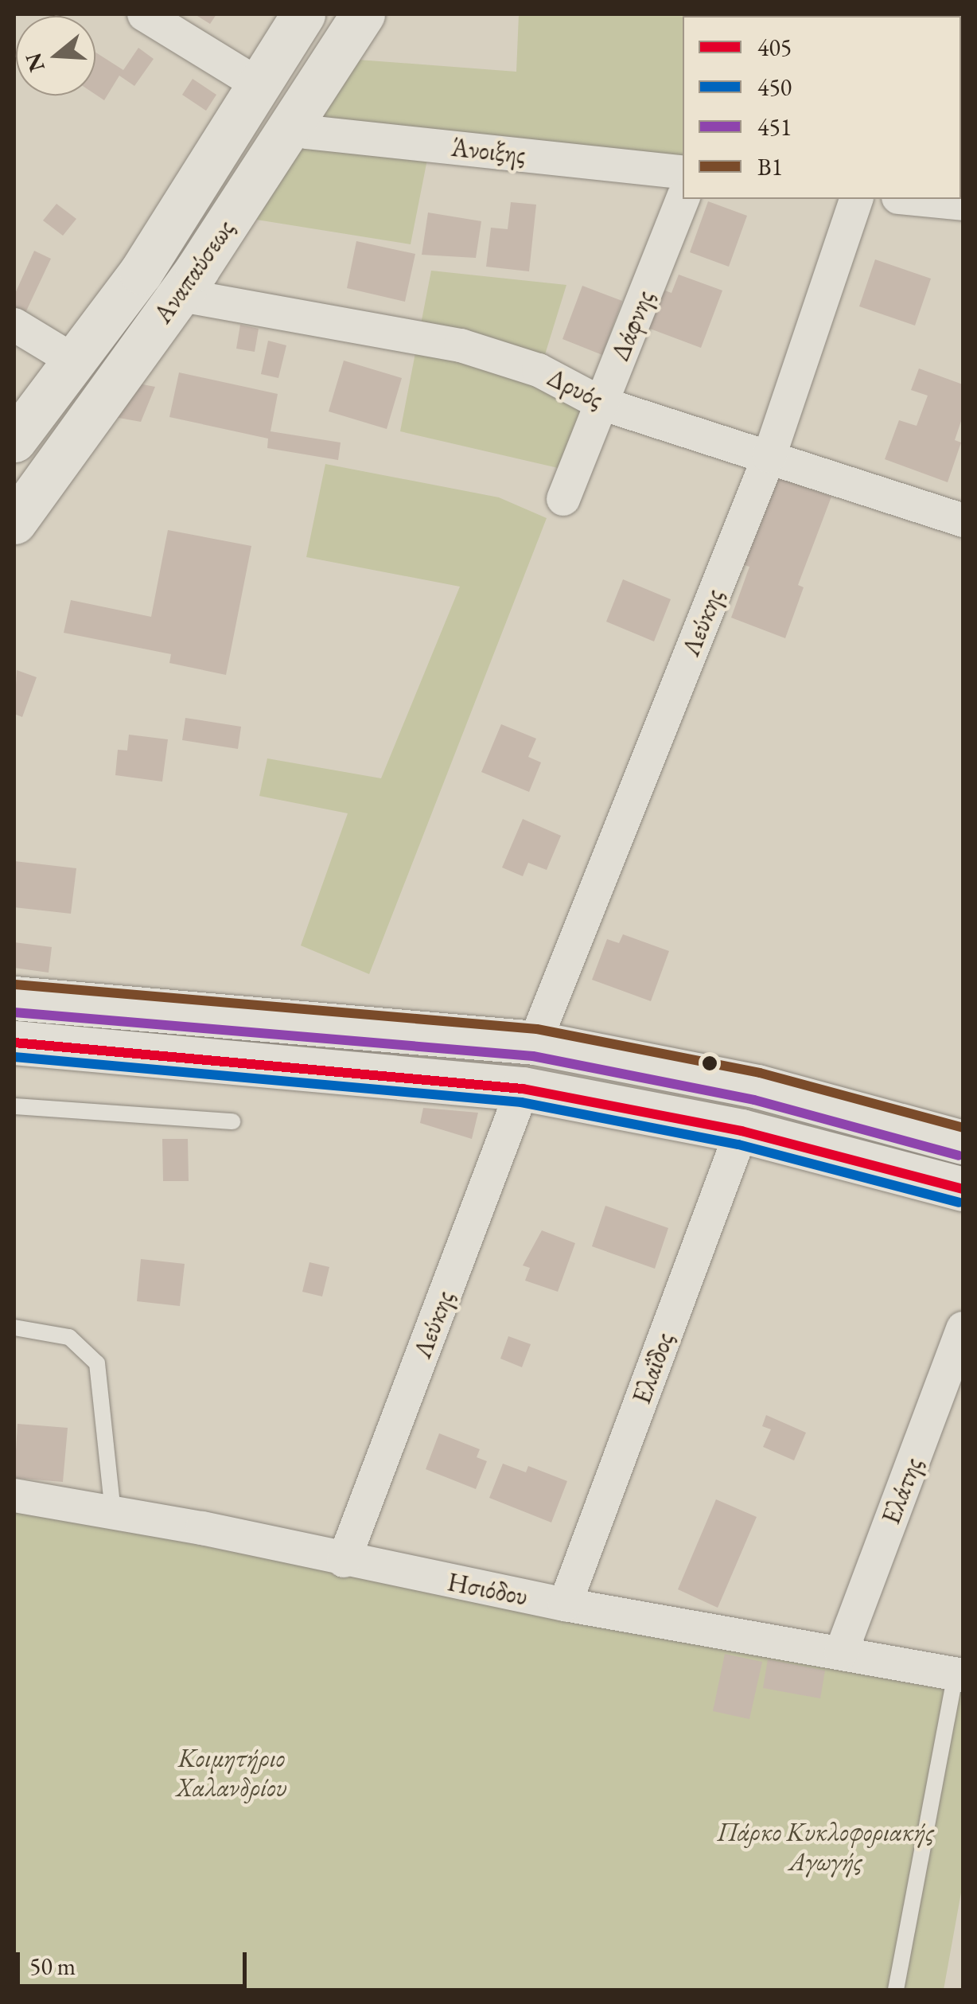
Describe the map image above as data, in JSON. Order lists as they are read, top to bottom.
{
  "streets": {
    "main road": ["Αναπαύσεως"],
    "street": [
      "Άνοιξης",
      "Δάφνης",
      "Δρυός",
      "Λεύκης",
      "Ελαΐδος",
      "Ελάτης",
      "Ησιόδου"
    ]
  },
  "crossings": [
    ["Άνοιξης", "Αναπαύσεως"],
    ["Αναπαύσεως", "Δρυός"],
    ["Δάφνης", "Δρυός"],
    ["Δρυός", "Λεύκης"],
    ["Λεύκης", "Ησιόδου"],
    ["Ελαΐδος", "Ησιόδου"],
    ["Ελάτης", "Ησιόδου"]
  ],
  "parks": ["Κοιμητήριο Χαλανδρίου", "Πάρκο Κυκλοφοριακής Αγωγής"],
  "lines": [
    "transit line Β1",
    "transit line 451",
    "transit line 405",
    "transit line 450"
  ],
  "legend": [
    "405",
    "450",
    "451",
    "Β1"
  ],
  "scale_bar": "50 m",
  "north": "left"
}
